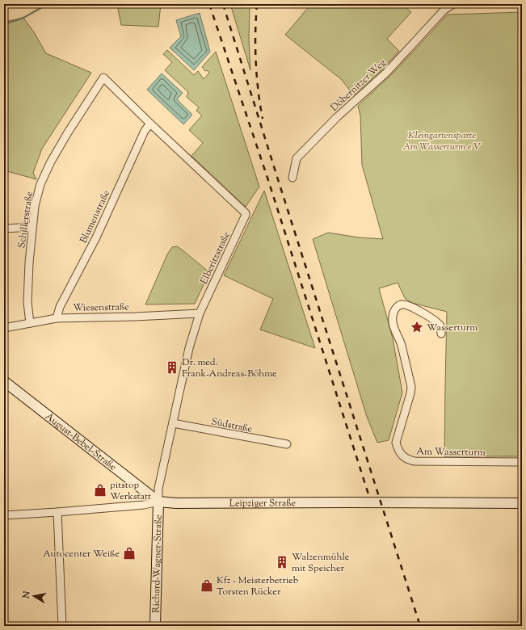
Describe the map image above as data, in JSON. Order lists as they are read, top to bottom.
{
  "streets": {
    "street": [
      "Döbernitzer Weg",
      "Blumenstraße",
      "Schillerstraße",
      "Elberitzstraße",
      "Wiesenstraße",
      "Südstraße",
      "August-Bebel-Straße",
      "Am Wasserturm",
      "Leipziger Straße",
      "Richard-Wagner-Straße"
    ]
  },
  "crossings": [
    ["Blumenstraße", "Elberitzstraße"],
    ["Blumenstraße", "Wiesenstraße"],
    ["Schillerstraße", "Elberitzstraße"],
    ["Schillerstraße", "Wiesenstraße"],
    ["Elberitzstraße", "Wiesenstraße"],
    ["Elberitzstraße", "Südstraße"],
    ["Elberitzstraße", "August-Bebel-Straße"],
    ["Elberitzstraße", "Leipziger Straße"],
    ["Elberitzstraße", "Richard-Wagner-Straße"],
    ["August-Bebel-Straße", "Leipziger Straße"],
    ["August-Bebel-Straße", "Richard-Wagner-Straße"],
    ["Leipziger Straße", "Richard-Wagner-Straße"]
  ],
  "parks": ["Kleingartensparte Am Wasserturm e V"],
  "places": {
    "place": ["Wasserturm"],
    "building": ["Dr. med. Frank-Andreas-Böhme", "Walzenmühle mit Speicher"],
    "shop": ["pitstop Werkstatt", "Autocenter Weiße", "Kfz - Meisterbetrieb Torsten Rücker"]
  },
  "north": "left"
}
